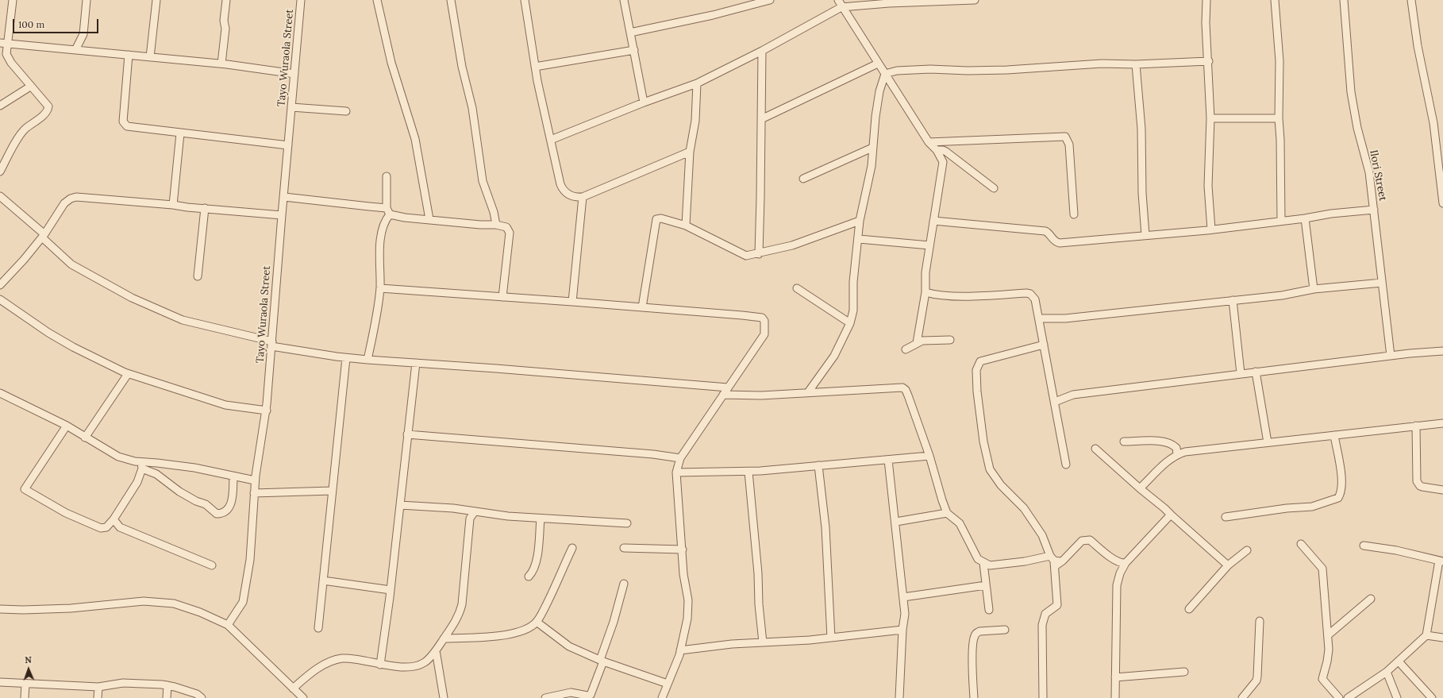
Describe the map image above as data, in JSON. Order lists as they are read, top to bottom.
{
  "streets": {
    "street": ["Tayo Wuraola Street", "Ilori Street"]
  },
  "scale_bar": "100 m",
  "north": "top"
}
